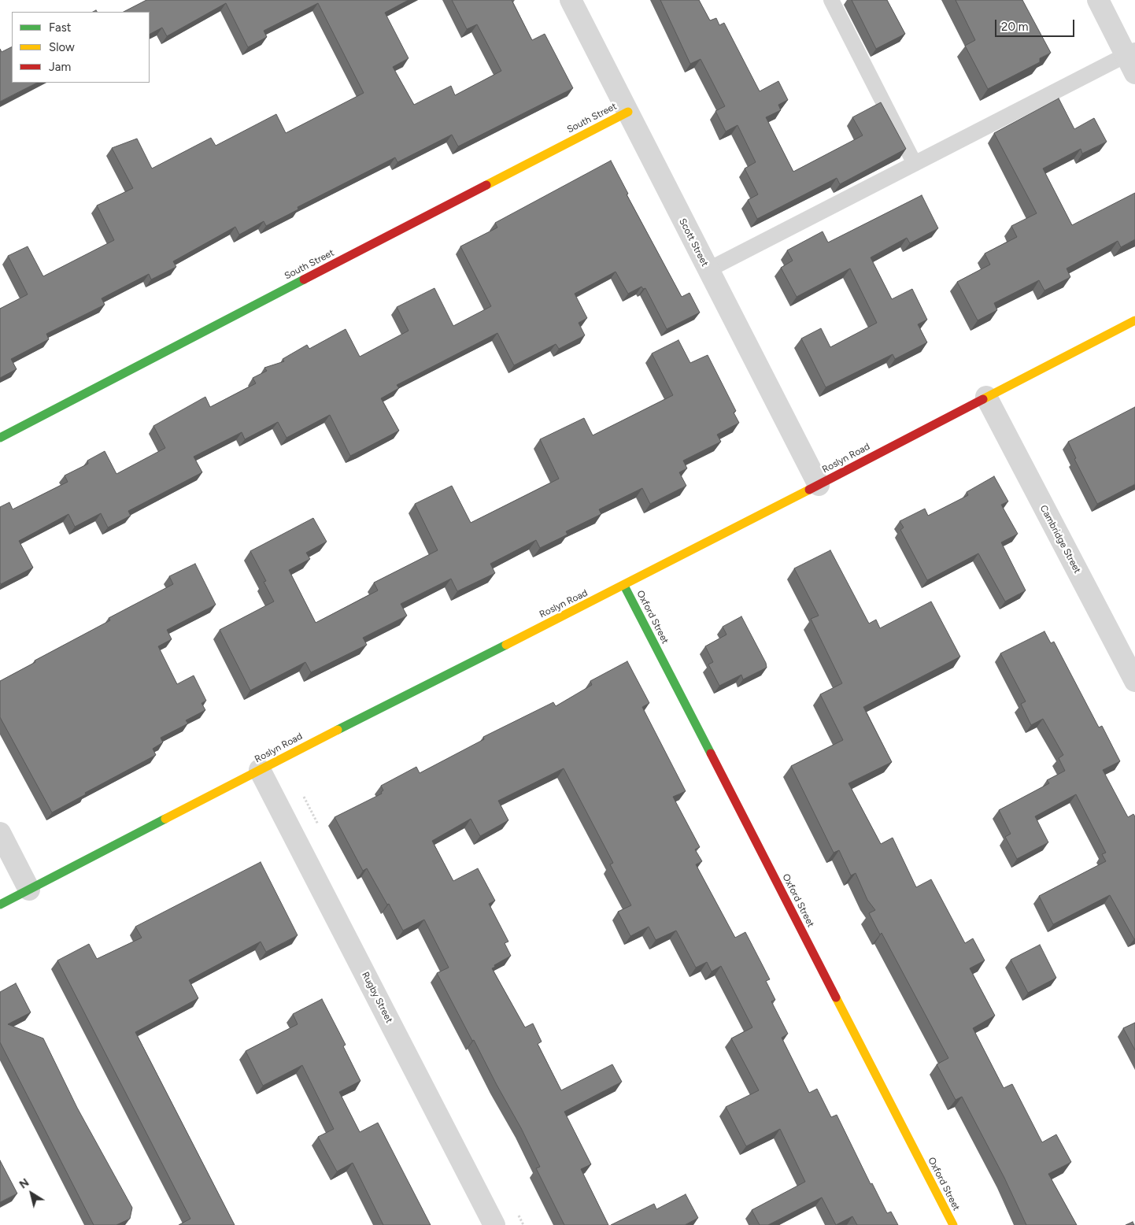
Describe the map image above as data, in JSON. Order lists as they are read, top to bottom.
{
  "streets": {
    "street": [
      "South Street",
      "Scott Street",
      "Roslyn Road",
      "Cambridge Street",
      "Oxford Street",
      "Rugby Street"
    ]
  },
  "crossings": [
    ["South Street", "Scott Street"],
    ["Scott Street", "Roslyn Road"],
    ["Roslyn Road", "Cambridge Street"],
    ["Roslyn Road", "Oxford Street"],
    ["Roslyn Road", "Rugby Street"]
  ],
  "legend": ["Fast", "Slow", "Jam"],
  "scale_bar": "20 m",
  "north": "top left"
}
